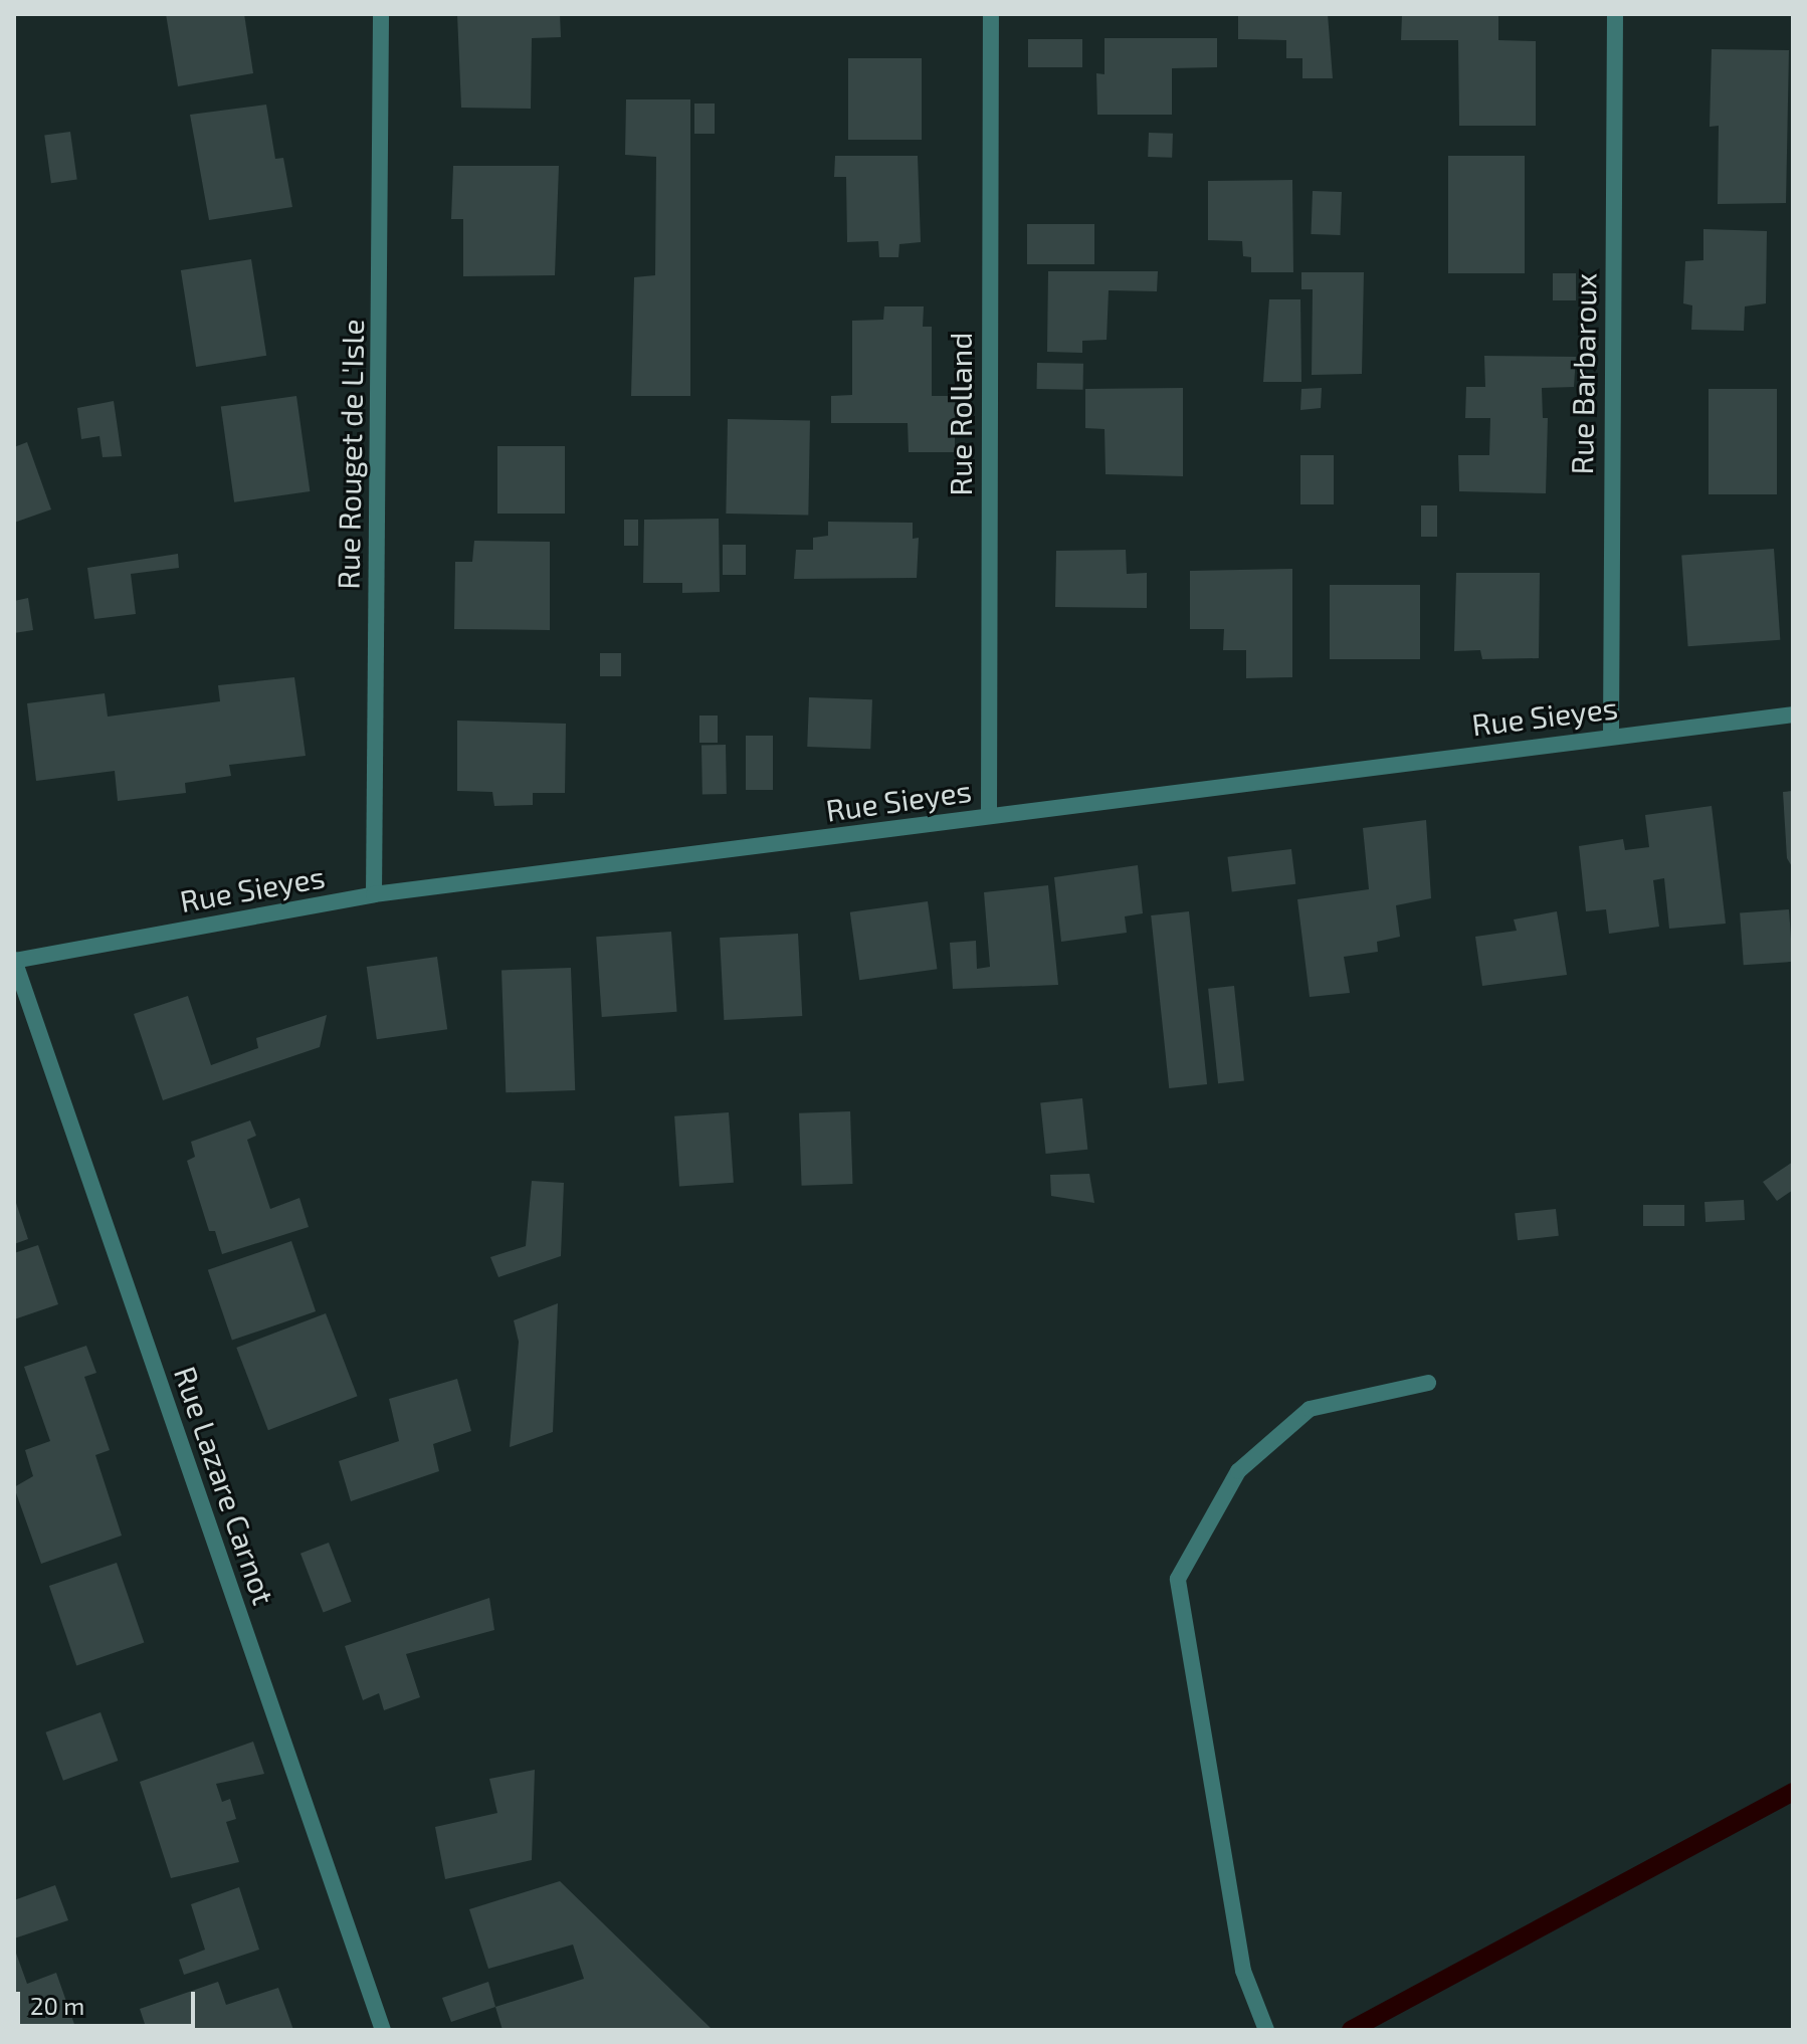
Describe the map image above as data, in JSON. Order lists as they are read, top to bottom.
{
  "streets": {
    "street": [
      "Rue Barbaroux",
      "Rue Rolland",
      "Rue Rouget de L'Isle",
      "Rue Sieyes",
      "Rue Lazare Carnot"
    ]
  },
  "crossings": [
    ["Rue Barbaroux", "Rue Sieyes"],
    ["Rue Rolland", "Rue Sieyes"],
    ["Rue Rouget de L'Isle", "Rue Sieyes"],
    ["Rue Sieyes", "Rue Lazare Carnot"]
  ],
  "scale_bar": "20 m"
}
